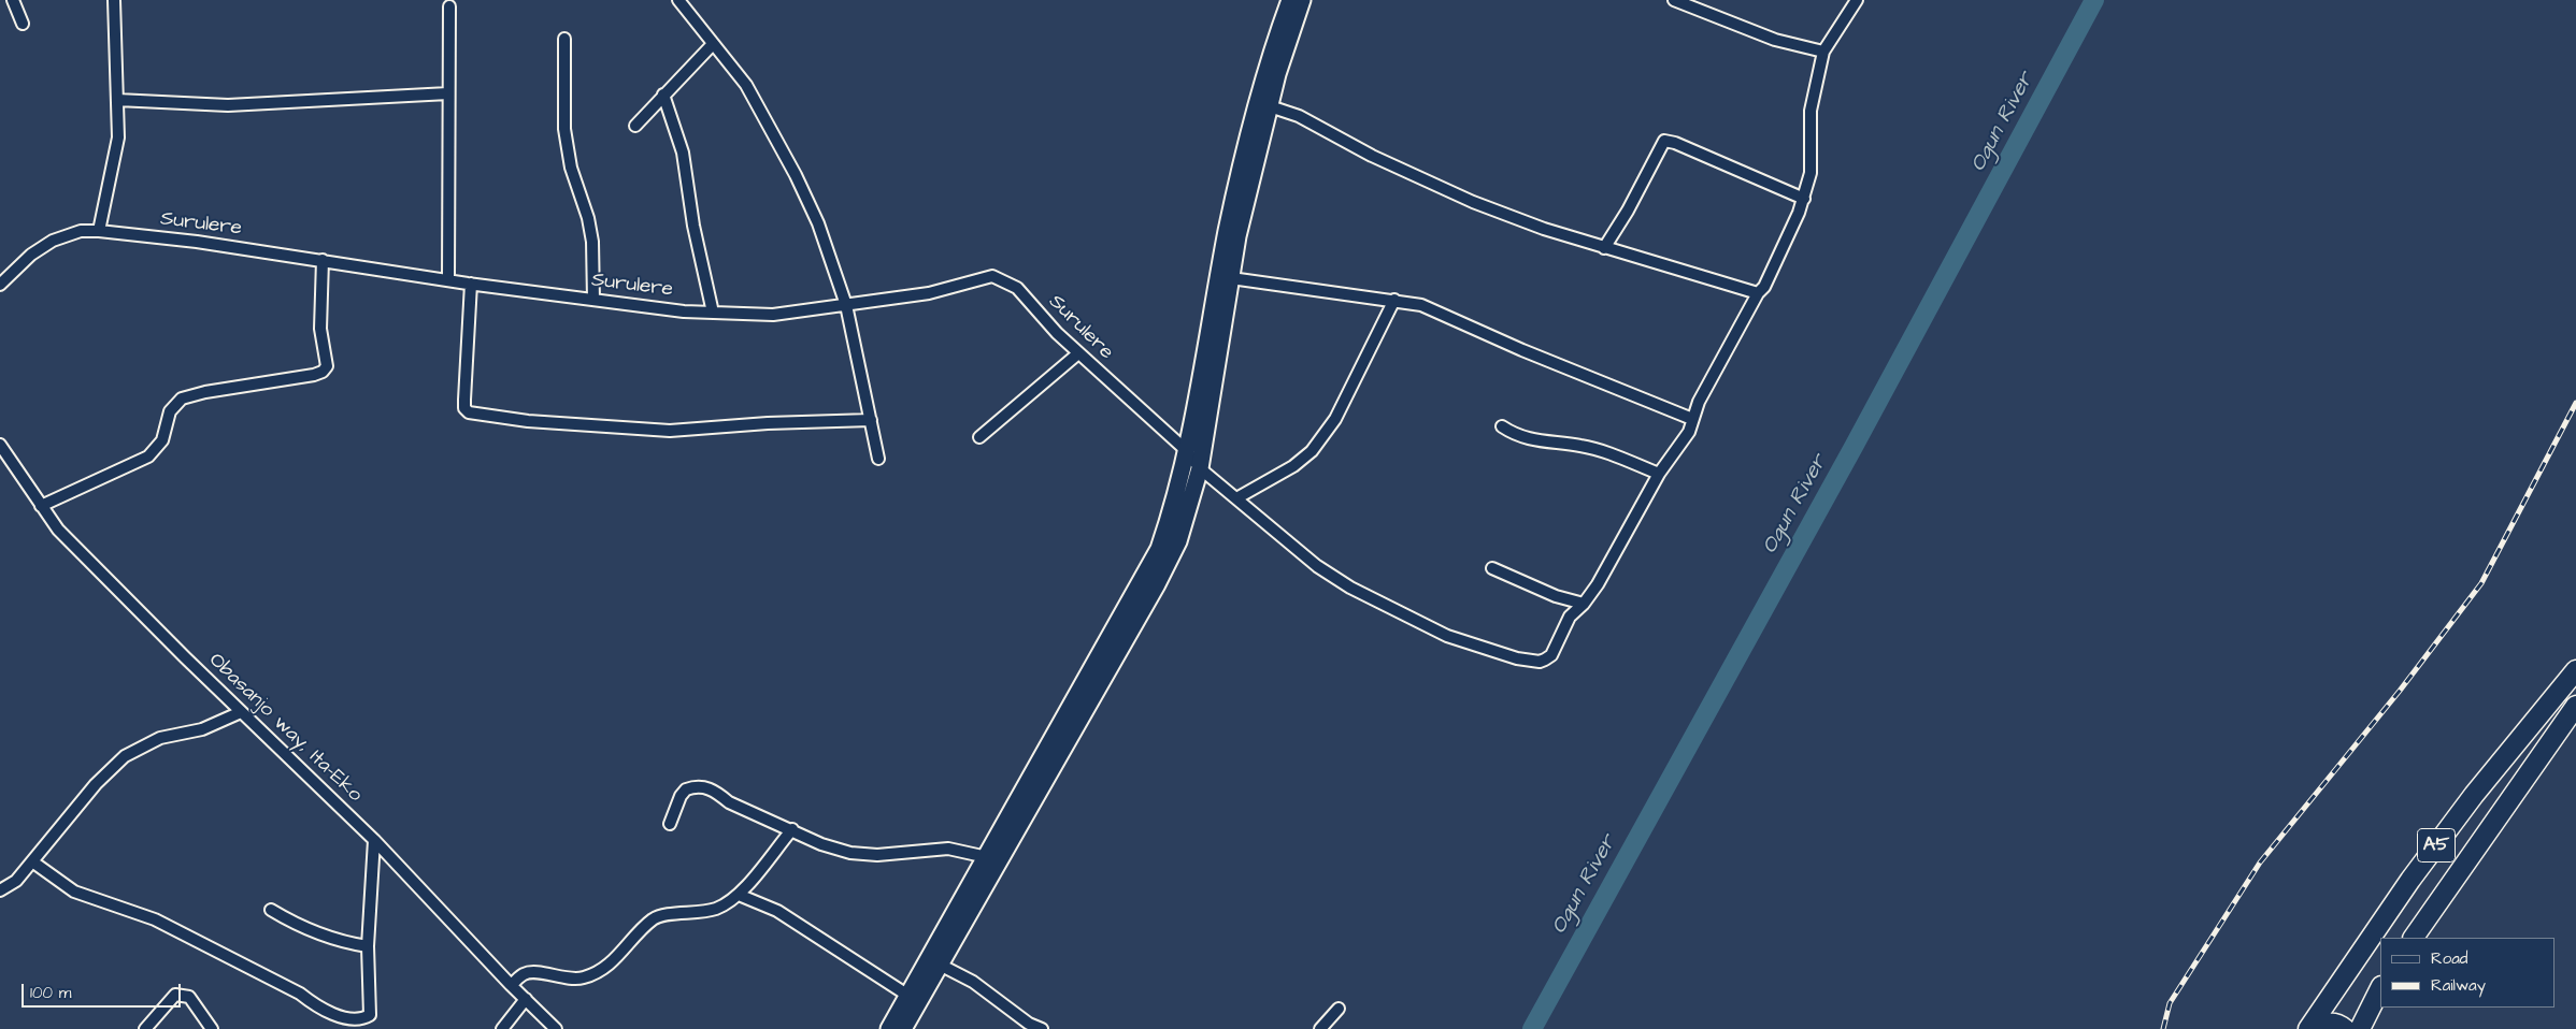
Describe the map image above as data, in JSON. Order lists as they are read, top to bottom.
{
  "streets": {
    "highway": ["A5"],
    "street": ["Surulere", "Obasanjo way, Ita-Eko"]
  },
  "water": ["Ogun River"],
  "legend": ["Road", "Railway"],
  "scale_bar": "100 m"
}
